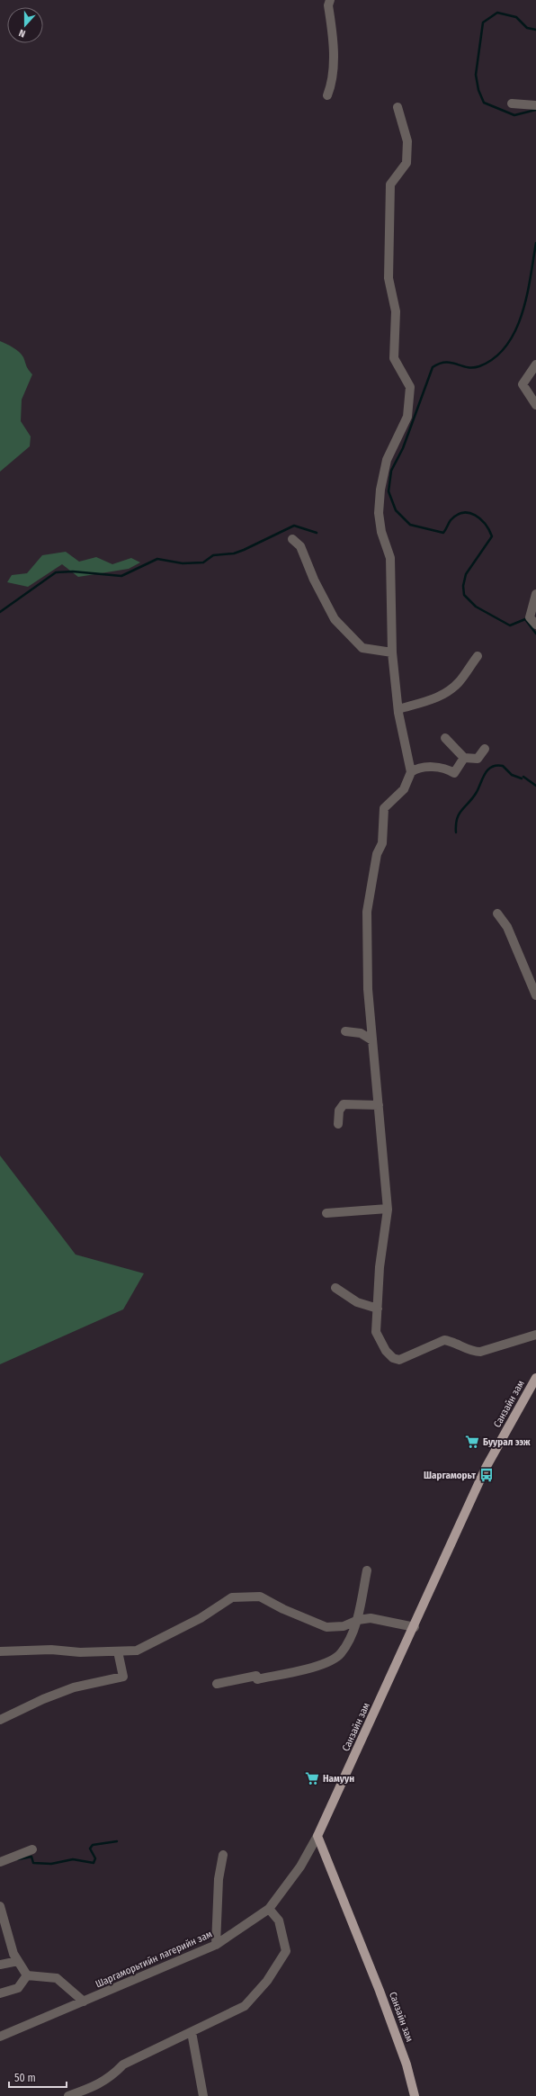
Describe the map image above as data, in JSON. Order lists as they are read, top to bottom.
{
  "streets": {
    "main road": ["Санзайн зам"],
    "street": ["Шаргаморьтийн лагерийн зам"]
  },
  "crossings": [
    ["Санзайн зам", "Шаргаморьтийн лагерийн зам"]
  ],
  "places": {
    "supermarket": ["Буурал ээж", "Намуун"],
    "bus stop": ["Шаргаморьт"]
  },
  "scale_bar": "50 m",
  "north": "bottom"
}
